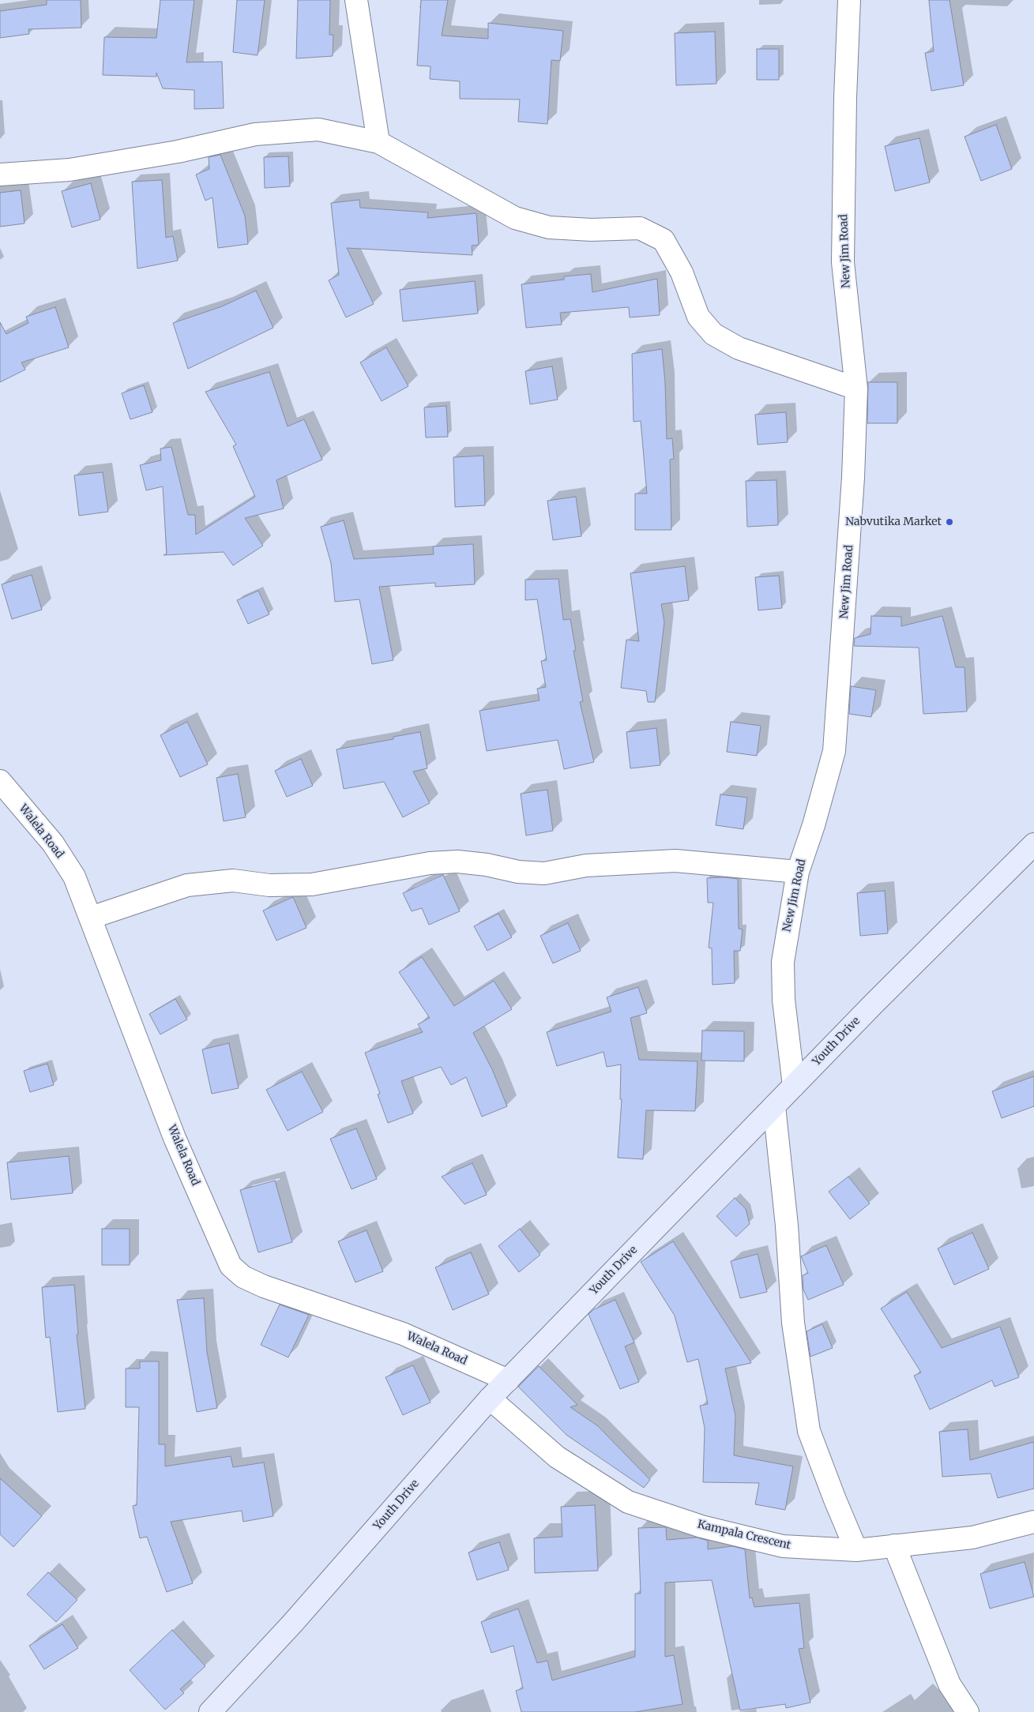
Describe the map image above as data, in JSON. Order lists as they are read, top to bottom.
{
  "streets": {
    "street": [
      "New Jim Road",
      "Walela Road",
      "Youth Drive",
      "Kampala Crescent"
    ]
  },
  "crossings": [
    ["New Jim Road", "Youth Drive"],
    ["Walela Road", "Youth Drive"],
    ["Youth Drive", "Kampala Crescent"]
  ],
  "places": ["Nabvutika Market"]
}
